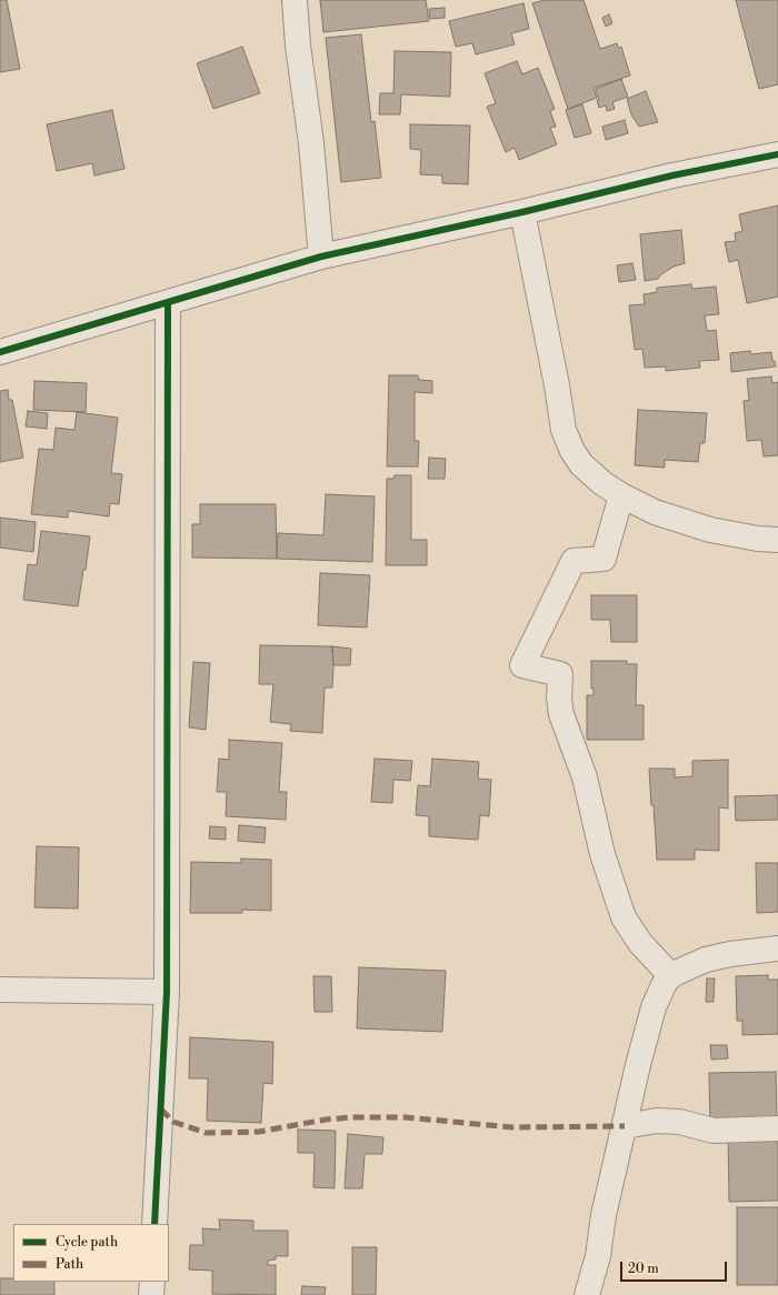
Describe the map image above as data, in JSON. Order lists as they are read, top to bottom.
{
  "legend": ["Cycle path", "Path"],
  "scale_bar": "20 m"
}
